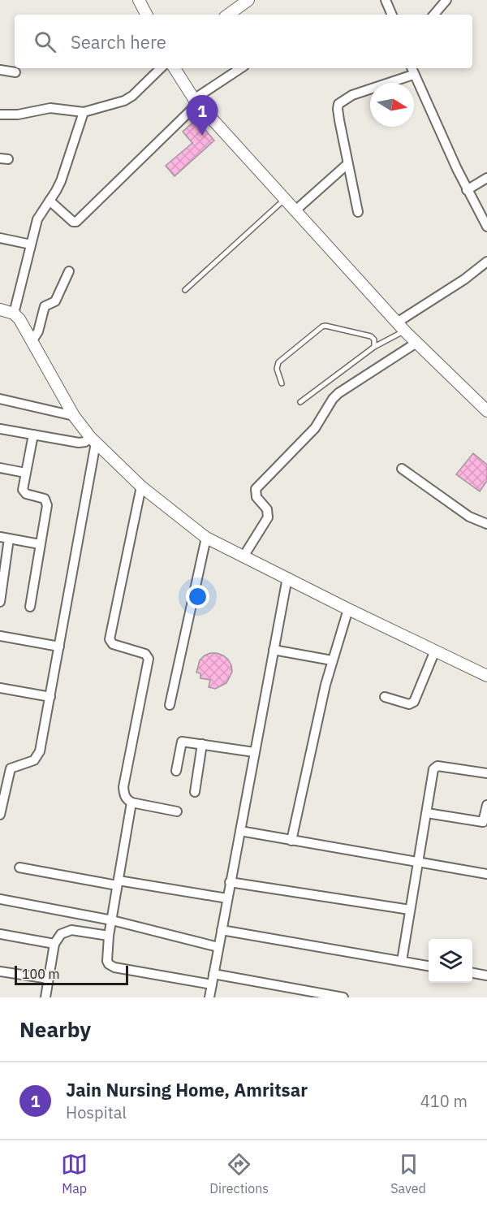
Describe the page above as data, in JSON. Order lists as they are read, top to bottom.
{
  "scale_bar": "100 m",
  "north": "right",
  "page": {
    "search": "Search here",
    "pins": "1",
    "scale": "100 m",
    "heading": "Nearby",
    "list": [
      {
        "mark": "1",
        "name": "Jain Nursing Home, Amritsar",
        "note": "Hospital",
        "value": "410 m"
      }
    ],
    "nav": ["Map", "Directions", "Saved"]
  }
}
